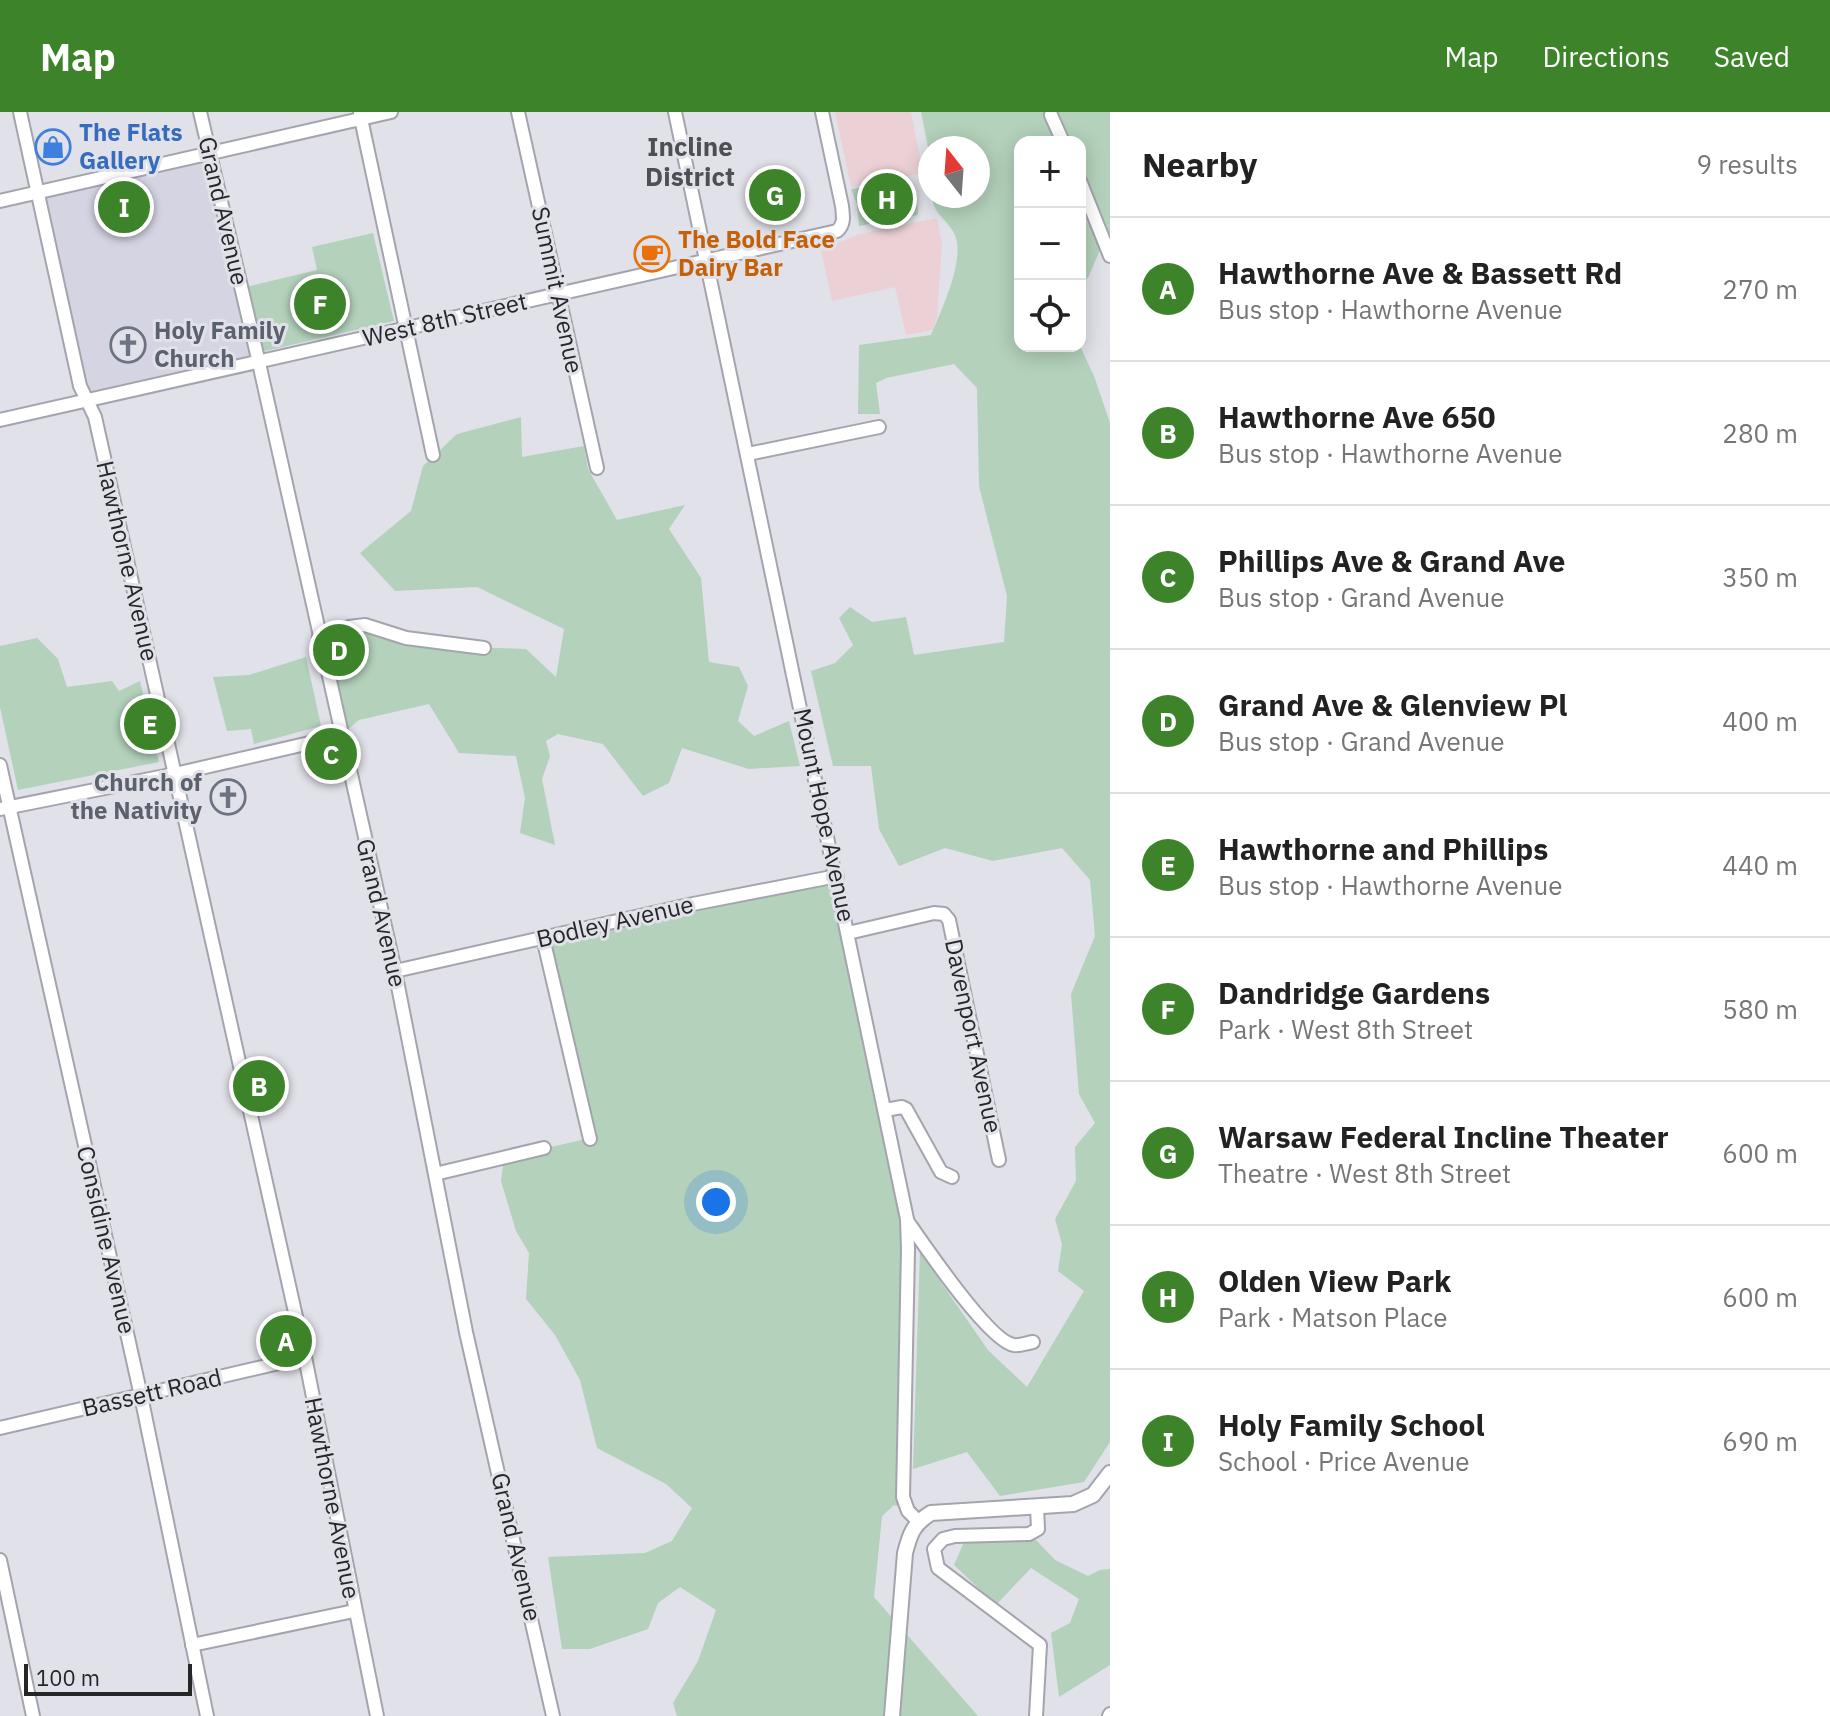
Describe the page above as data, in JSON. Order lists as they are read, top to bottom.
{
  "streets": {
    "street": [
      "Grand Avenue",
      "Summit Avenue",
      "West 8th Street",
      "Hawthorne Avenue",
      "Mount Hope Avenue",
      "Bodley Avenue",
      "Davenport Avenue",
      "Considine Avenue",
      "Bassett Road"
    ]
  },
  "crossings": [
    ["Grand Avenue", "West 8th Street"],
    ["Grand Avenue", "Bodley Avenue"],
    ["Summit Avenue", "West 8th Street"],
    ["West 8th Street", "Hawthorne Avenue"],
    ["West 8th Street", "Mount Hope Avenue"],
    ["Hawthorne Avenue", "Bassett Road"],
    ["Mount Hope Avenue", "Bodley Avenue"],
    ["Mount Hope Avenue", "Davenport Avenue"],
    ["Considine Avenue", "Bassett Road"]
  ],
  "districts": ["Incline District"],
  "places": {
    "shop": ["The Flats Gallery"],
    "cafe": ["The Bold Face Dairy Bar"],
    "church": ["Holy Family Church", "Church of the Nativity"]
  },
  "scale_bar": "100 m",
  "north": "top",
  "page": {
    "header": "Map",
    "nav": ["Map", "Directions", "Saved"],
    "heading": ["Nearby", "9 results"],
    "map_buttons": ["+", "−"],
    "pins": [
      "G",
      "H",
      "I",
      "F",
      "D",
      "E",
      "C",
      "B",
      "A"
    ],
    "list": [
      {
        "mark": "A",
        "name": "Hawthorne Ave & Bassett Rd",
        "note": "Bus stop · Hawthorne Avenue",
        "value": "270 m"
      },
      {
        "mark": "B",
        "name": "Hawthorne Ave 650",
        "note": "Bus stop · Hawthorne Avenue",
        "value": "280 m"
      },
      {
        "mark": "C",
        "name": "Phillips Ave & Grand Ave",
        "note": "Bus stop · Grand Avenue",
        "value": "350 m"
      },
      {
        "mark": "D",
        "name": "Grand Ave & Glenview Pl",
        "note": "Bus stop · Grand Avenue",
        "value": "400 m"
      },
      {
        "mark": "E",
        "name": "Hawthorne and Phillips",
        "note": "Bus stop · Hawthorne Avenue",
        "value": "440 m"
      },
      {
        "mark": "F",
        "name": "Dandridge Gardens",
        "note": "Park · West 8th Street",
        "value": "580 m"
      },
      {
        "mark": "G",
        "name": "Warsaw Federal Incline Theater",
        "note": "Theatre · West 8th Street",
        "value": "600 m"
      },
      {
        "mark": "H",
        "name": "Olden View Park",
        "note": "Park · Matson Place",
        "value": "600 m"
      },
      {
        "mark": "I",
        "name": "Holy Family School",
        "note": "School · Price Avenue",
        "value": "690 m"
      }
    ],
    "scale": "100 m"
  }
}
